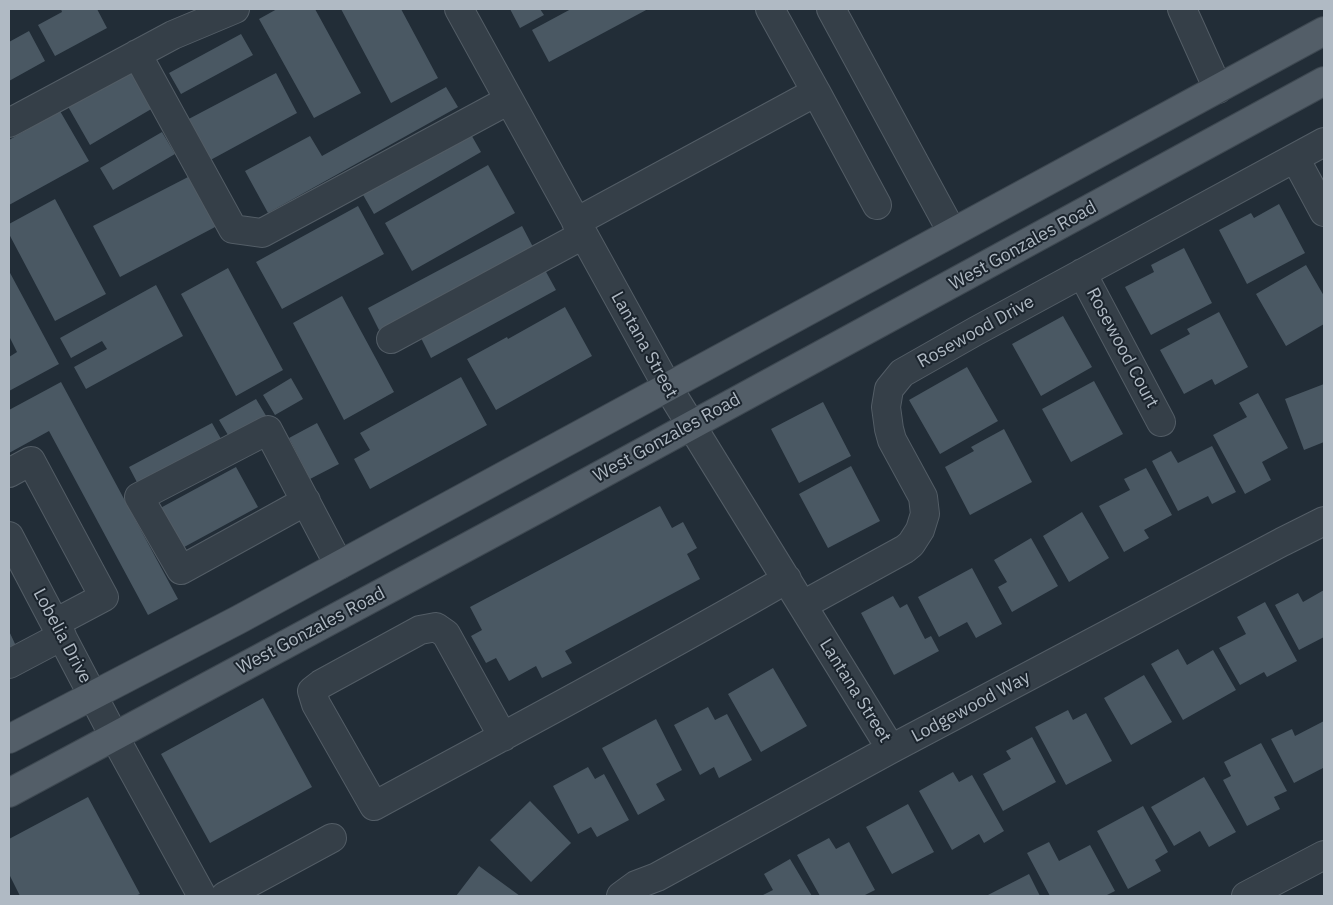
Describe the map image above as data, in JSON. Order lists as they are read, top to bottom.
{
  "streets": {
    "main road": ["West Gonzales Road"],
    "street": [
      "Rosewood Drive",
      "Lantana Street",
      "Rosewood Court",
      "Lobelia Drive",
      "Lodgewood Way"
    ]
  },
  "crossings": [
    ["West Gonzales Road", "Lantana Street"],
    ["West Gonzales Road", "Lobelia Drive"],
    ["Rosewood Drive", "Lantana Street"],
    ["Rosewood Drive", "Rosewood Court"],
    ["Lantana Street", "Lodgewood Way"]
  ]
}
